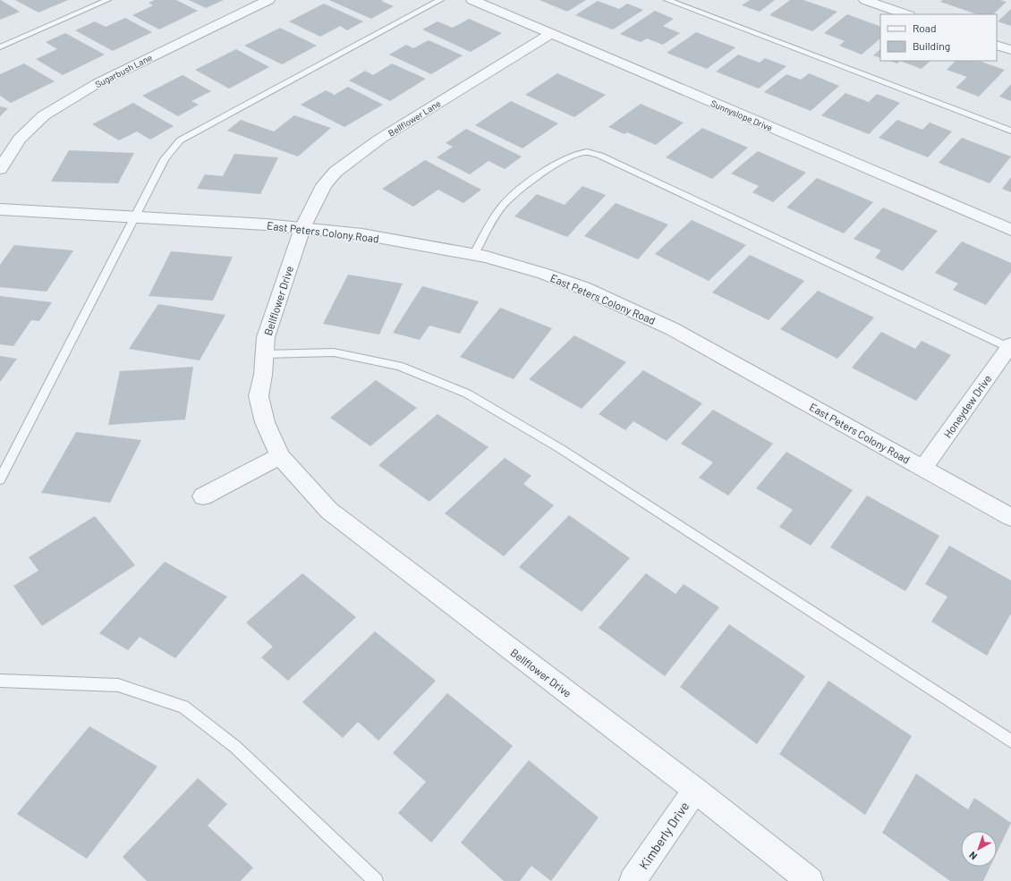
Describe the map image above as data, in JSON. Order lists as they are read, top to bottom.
{
  "streets": {
    "street": [
      "Sugarbush Lane",
      "Sunnyslope Drive",
      "Bellflower Lane",
      "East Peters Colony Road",
      "Bellflower Drive",
      "Honeydew Drive",
      "Kimberly Drive"
    ]
  },
  "crossings": [
    ["Sunnyslope Drive", "Bellflower Lane"],
    ["Bellflower Lane", "East Peters Colony Road"],
    ["Bellflower Lane", "Bellflower Drive"],
    ["East Peters Colony Road", "Bellflower Drive"],
    ["East Peters Colony Road", "Honeydew Drive"],
    ["Bellflower Drive", "Kimberly Drive"]
  ],
  "legend": ["Road", "Building"],
  "north": "bottom left"
}
